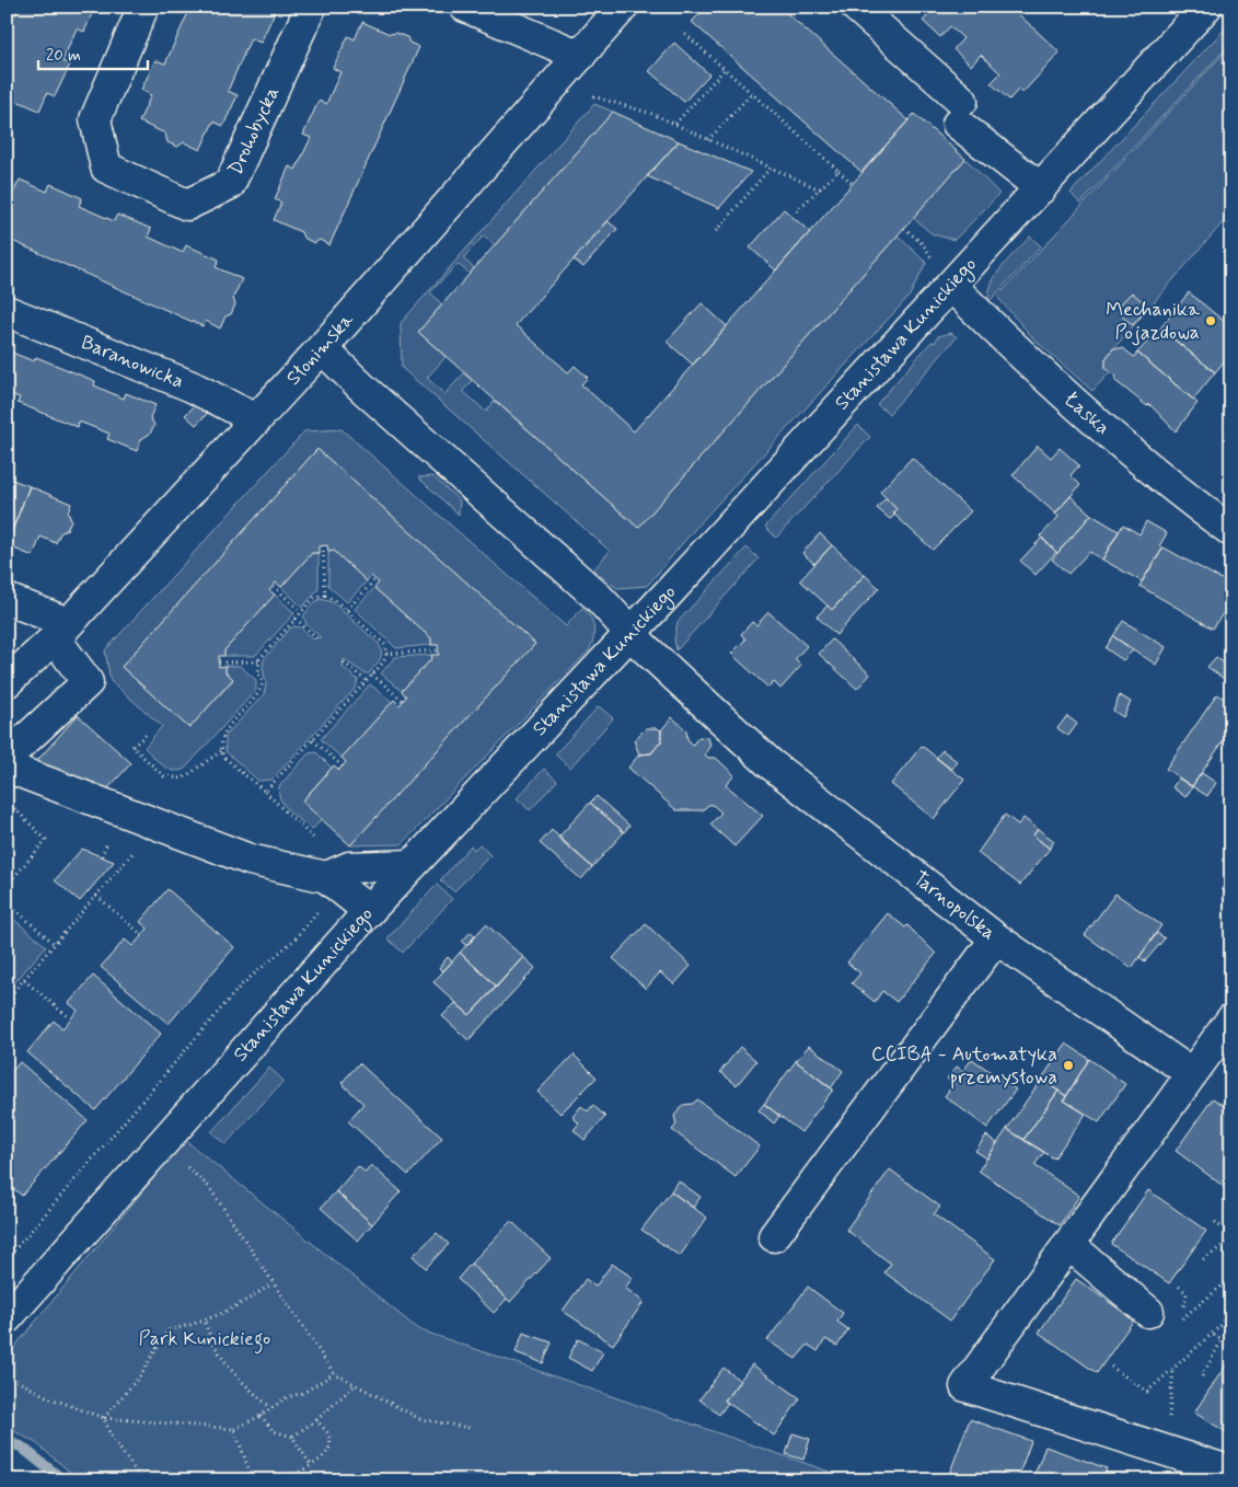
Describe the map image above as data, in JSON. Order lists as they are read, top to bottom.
{
  "streets": {
    "street": [
      "Drohobycka",
      "Stanisława Kunickiego",
      "Słonimska",
      "Baranowicka",
      "Łaska",
      "Tarnopolska"
    ]
  },
  "crossings": [
    ["Stanisława Kunickiego", "Łaska"],
    ["Stanisława Kunickiego", "Tarnopolska"],
    ["Słonimska", "Baranowicka"],
    ["Słonimska", "Tarnopolska"]
  ],
  "parks": ["Park Kunickiego"],
  "places": ["Mechanika Pojazdowa", "CCIBA - Automatyka przemysłowa"],
  "scale_bar": "20 m"
}
